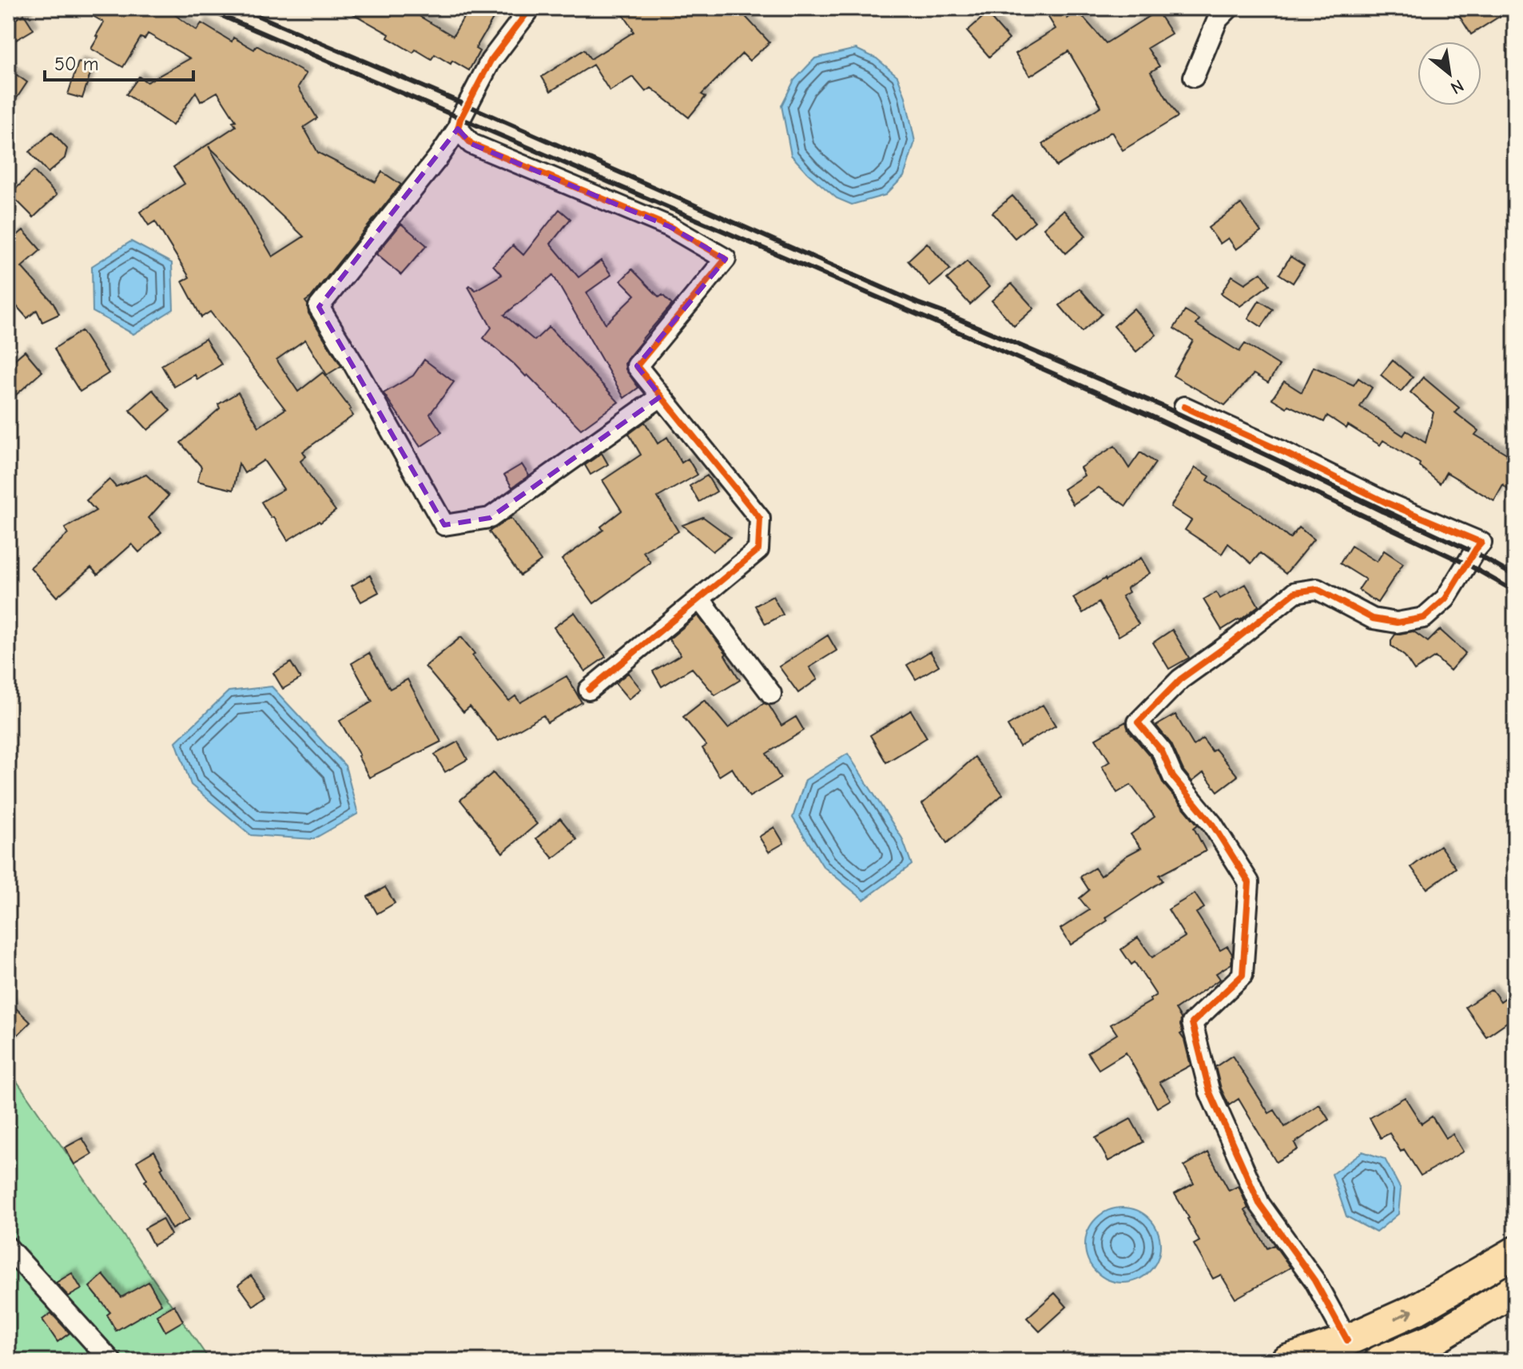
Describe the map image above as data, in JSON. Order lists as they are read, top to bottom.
{
  "scale_bar": "50 m",
  "north": "bottom right"
}
